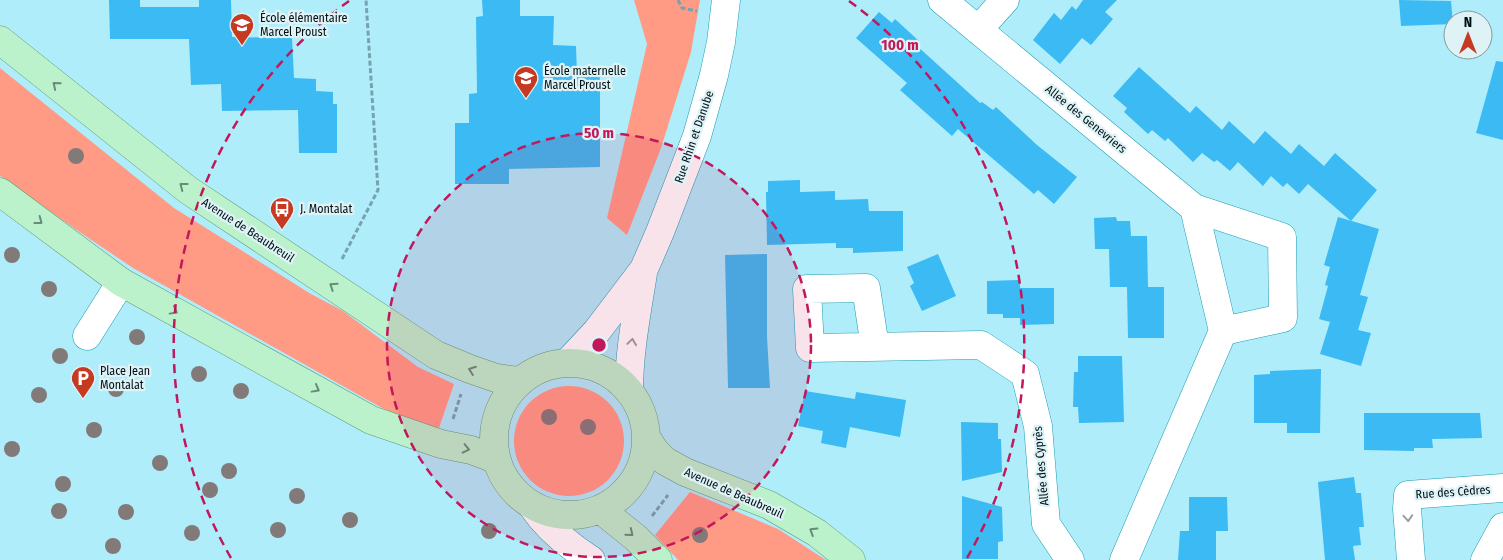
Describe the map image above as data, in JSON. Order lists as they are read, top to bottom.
{
  "streets": {
    "main road": ["Avenue de Beaubreuil"],
    "street": [
      "Allée des Genevriers",
      "Rue Rhin et Danube",
      "Allée des Cyprès",
      "Rue des Cèdres"
    ]
  },
  "crossings": [
    ["Rue Rhin et Danube", "Avenue de Beaubreuil"]
  ],
  "places": {
    "school or university": ["École élémentaire Marcel Proust", "École maternelle Marcel Proust"],
    "bus stop": ["J. Montalat"],
    "parking": ["Place Jean Montalat"]
  },
  "north": "top",
  "rings": ["100 m", "50 m"]
}
